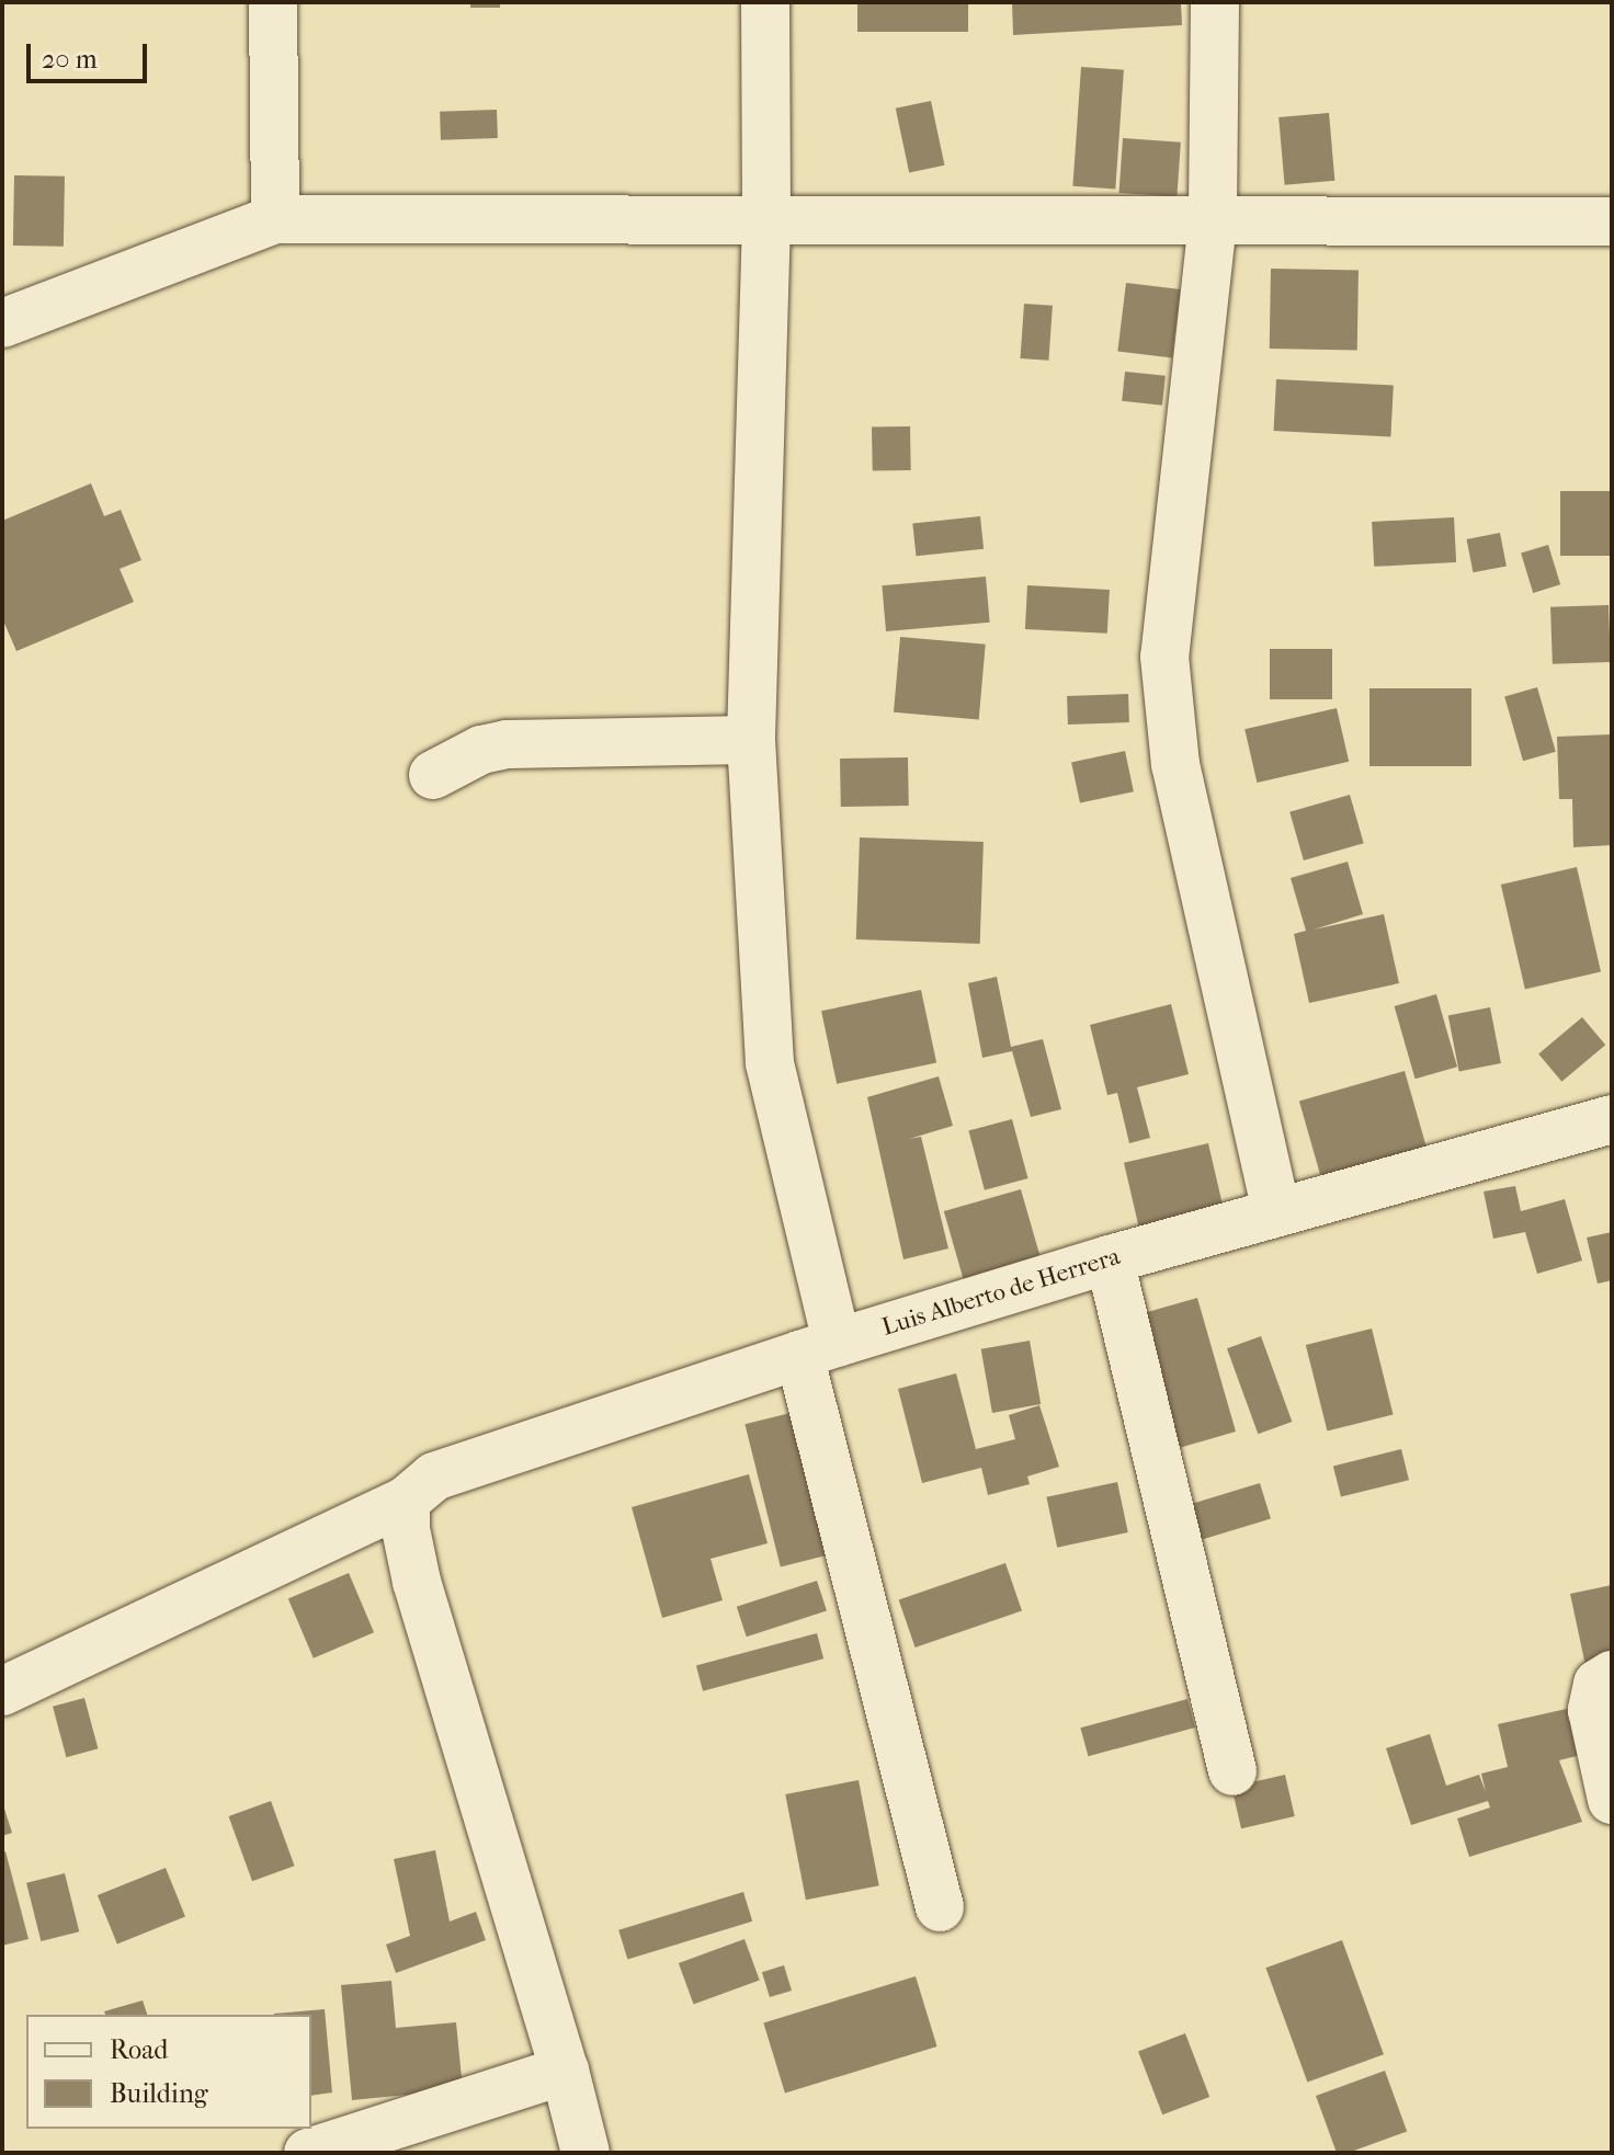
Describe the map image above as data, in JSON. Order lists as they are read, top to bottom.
{
  "streets": {
    "street": ["Luis Alberto de Herrera"]
  },
  "legend": ["Road", "Building"],
  "scale_bar": "20 m"
}
